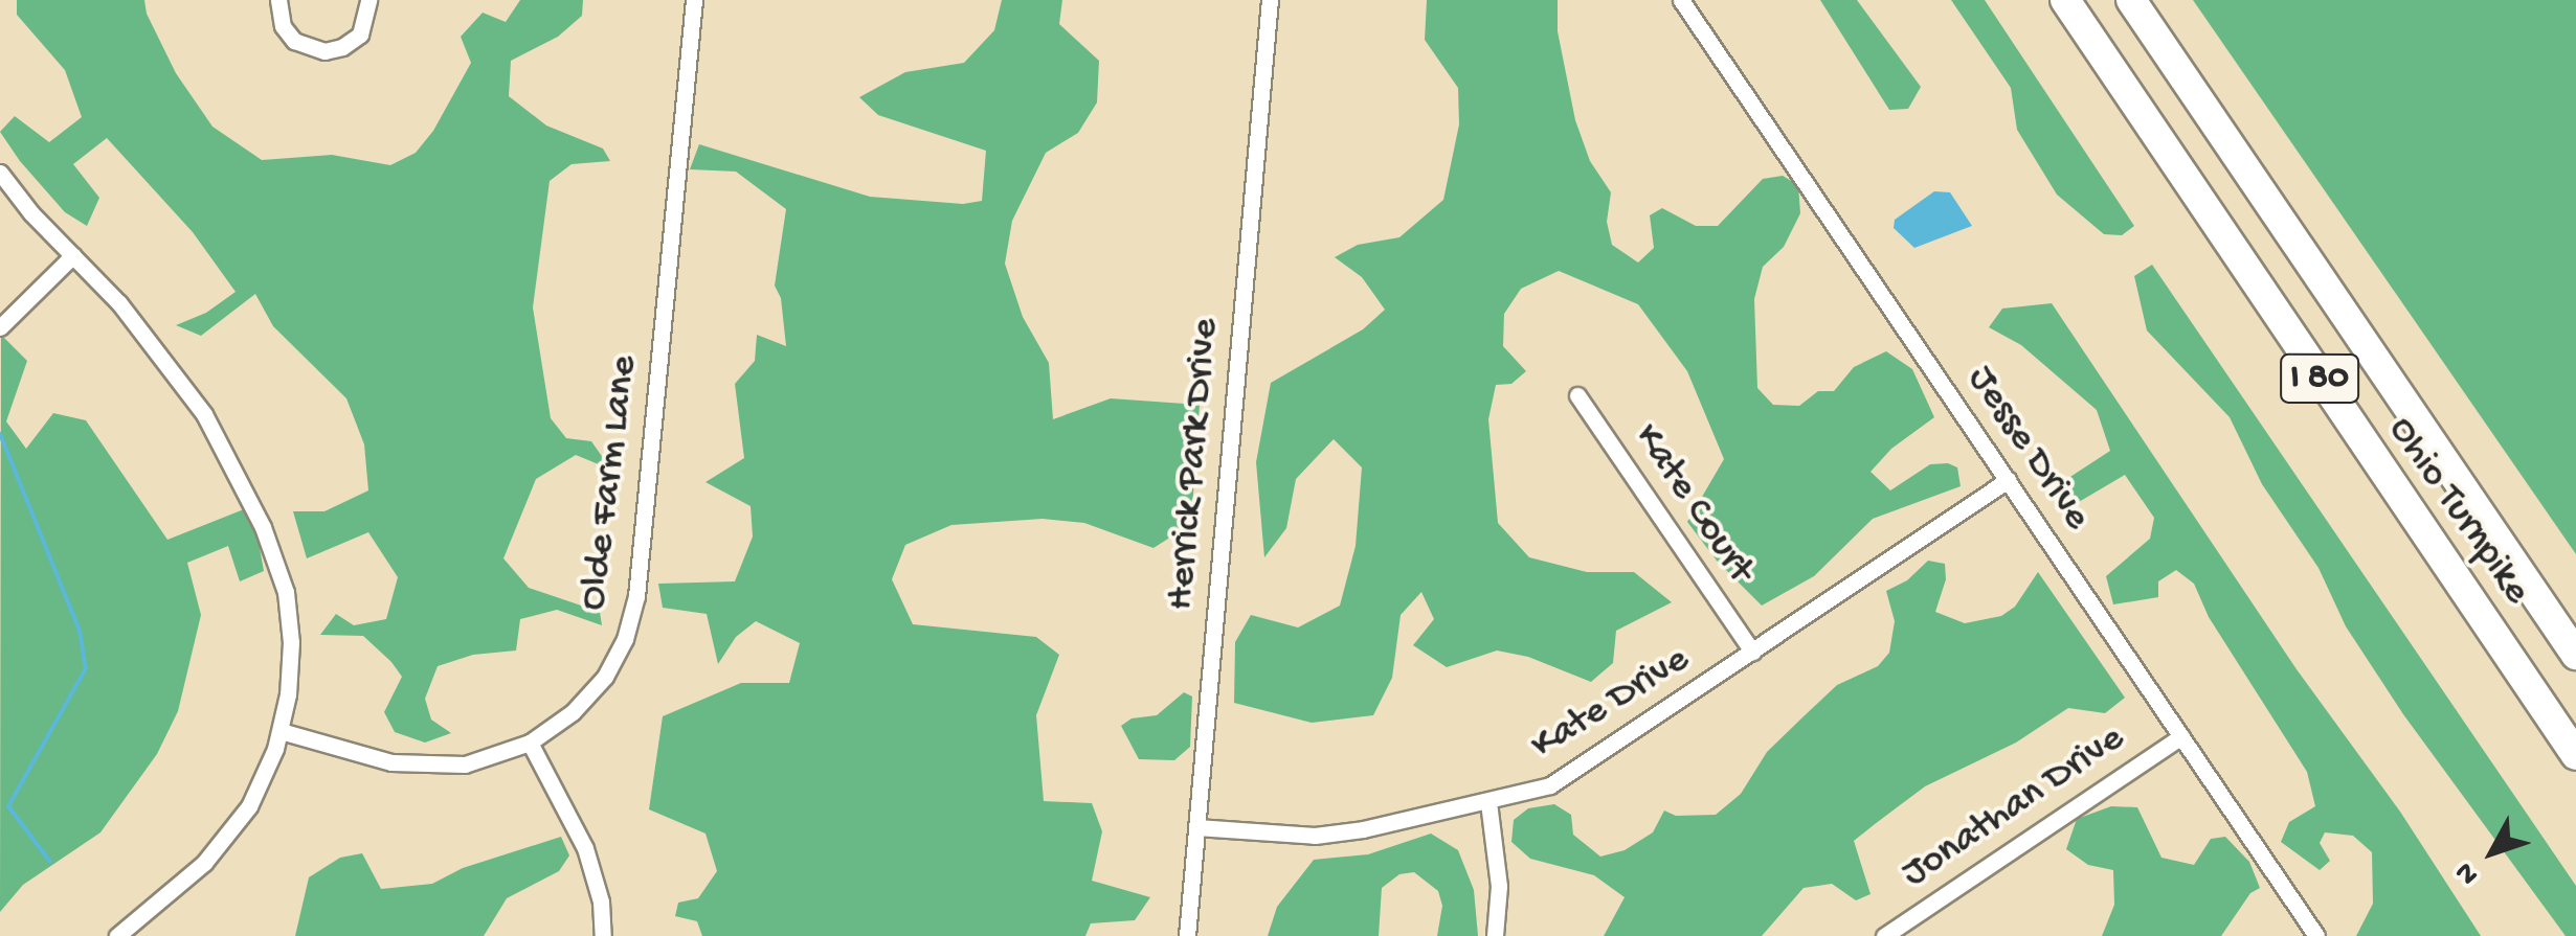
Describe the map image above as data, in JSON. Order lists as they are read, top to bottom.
{
  "streets": {
    "highway": ["I 80", "Ohio Turnpike"],
    "street": [
      "Jesse Drive",
      "Herrick Park Drive",
      "Olde Farm Lane",
      "Kate Court",
      "Kate Drive",
      "Jonathan Drive"
    ]
  },
  "crossings": [
    ["Jesse Drive", "Kate Drive"],
    ["Jesse Drive", "Jonathan Drive"],
    ["Herrick Park Drive", "Kate Drive"],
    ["Kate Court", "Kate Drive"]
  ],
  "north": "bottom left"
}
